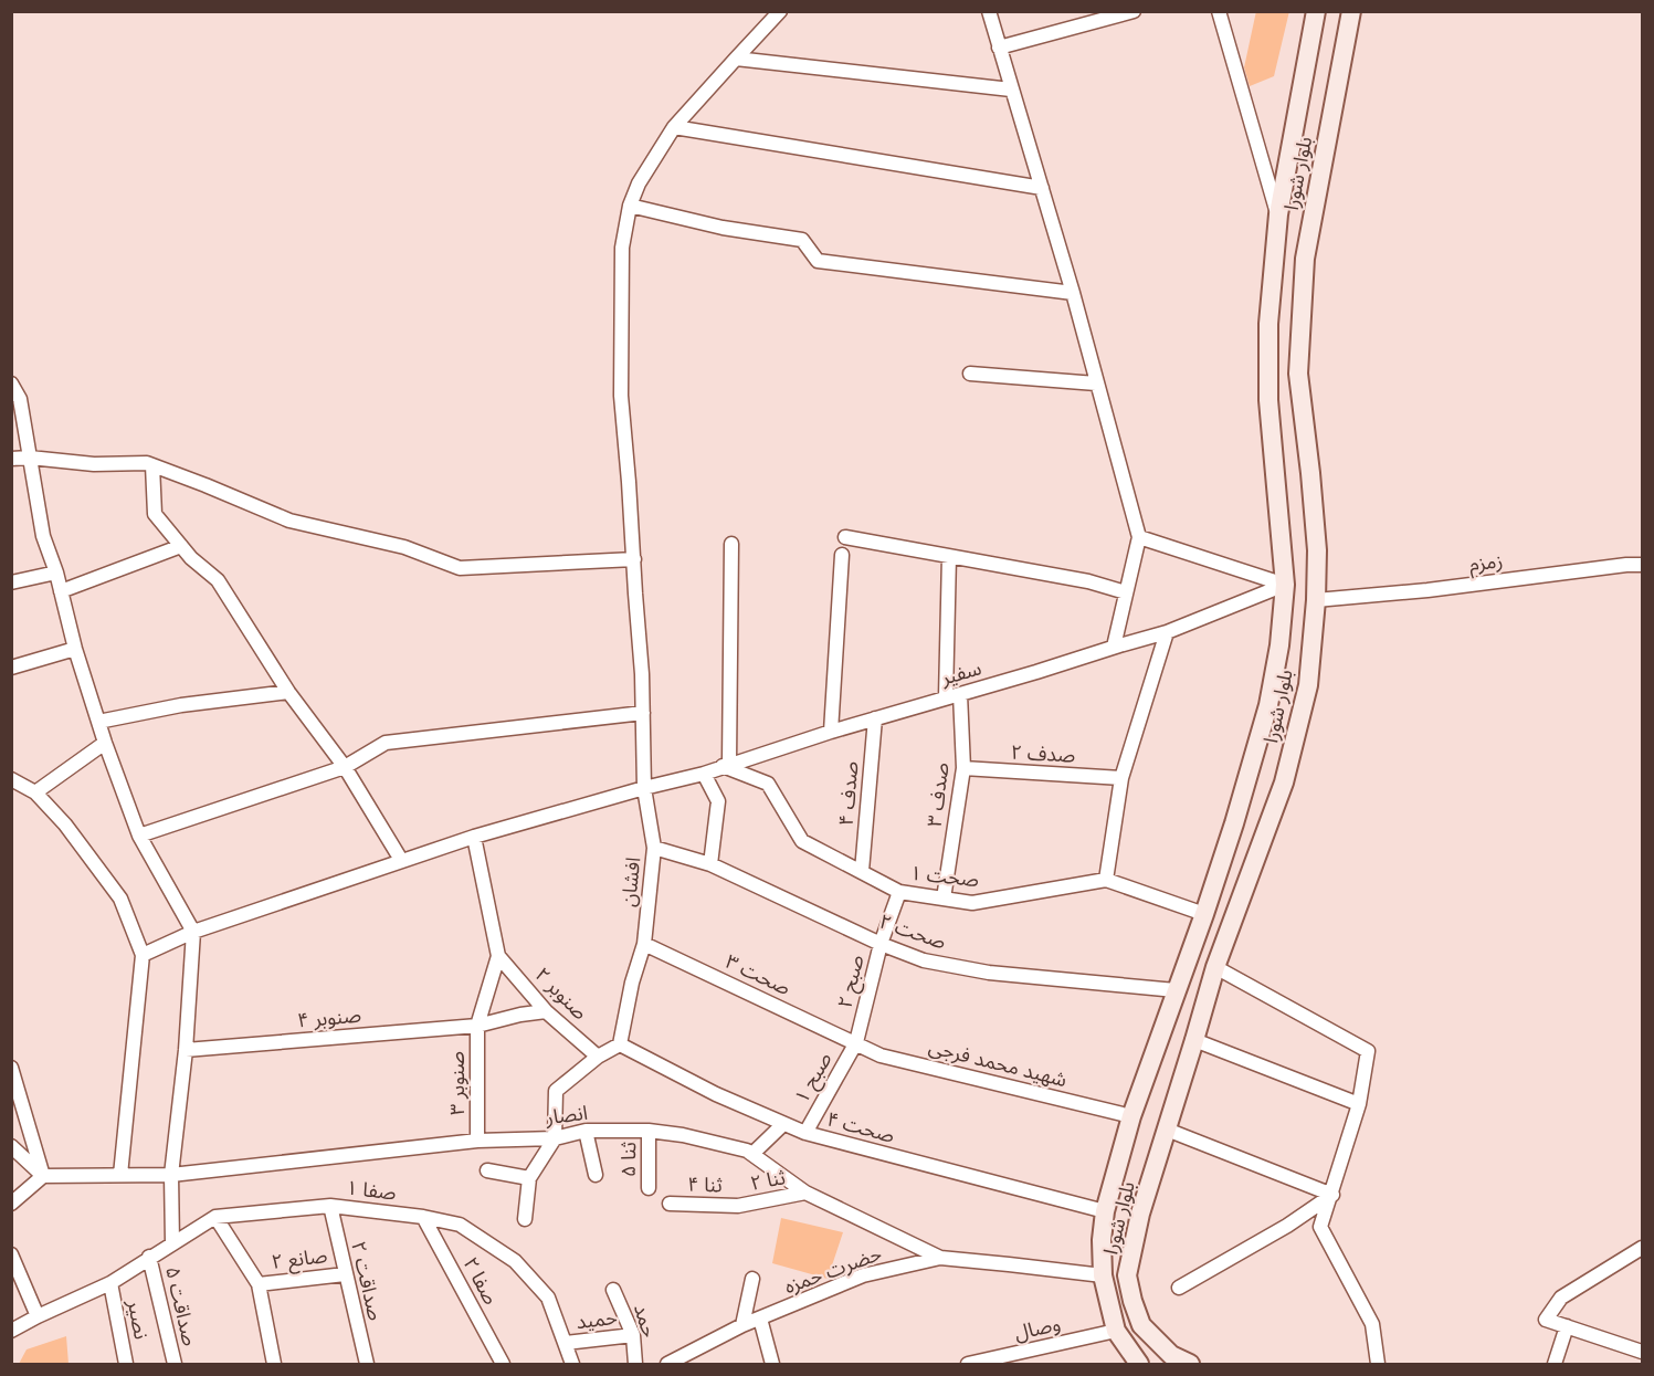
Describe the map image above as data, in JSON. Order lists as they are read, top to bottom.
{
  "streets": {
    "main road": ["بلوار شورا"],
    "street": [
      "زمزم",
      "سفیر",
      "صدف ۲",
      "صدف ۴",
      "صدف ۳",
      "صحت ۱",
      "افشان",
      "صحت ۲",
      "صحت ۳",
      "صبح ۲",
      "صنوبر ۲",
      "صنوبر ۴",
      "شهید محمد فرجی",
      "صبح ۱",
      "صنوبر ۳",
      "انصار",
      "صحت ۴",
      "ثنا ۵",
      "ثنا ۲",
      "ثنا ۴",
      "صفا ۱",
      "صانع ۲",
      "حضرت حمزه",
      "صداقت ۲",
      "صفا ۲",
      "صداقت ۵",
      "نصیر",
      "حمید",
      "حمد",
      "وصال"
    ]
  },
  "crossings": [
    ["بلوار شورا", "زمزم"],
    ["بلوار شورا", "سفیر"],
    ["بلوار شورا", "صحت ۱"],
    ["بلوار شورا", "صحت ۲"],
    ["بلوار شورا", "شهید محمد فرجی"],
    ["بلوار شورا", "صحت ۴"],
    ["بلوار شورا", "حضرت حمزه"],
    ["بلوار شورا", "وصال"],
    ["سفیر", "صدف ۴"],
    ["سفیر", "صدف ۳"],
    ["سفیر", "صحت ۱"],
    ["سفیر", "افشان"],
    ["صدف ۲", "صدف ۳"],
    ["صدف ۴", "صحت ۱"],
    ["صدف ۳", "صحت ۱"],
    ["صحت ۱", "صبح ۲"],
    ["افشان", "صحت ۲"],
    ["افشان", "صحت ۳"],
    ["افشان", "صحت ۴"],
    ["صحت ۲", "صبح ۲"],
    ["صحت ۳", "صبح ۲"],
    ["صحت ۳", "شهید محمد فرجی"],
    ["صحت ۳", "صبح ۱"],
    ["صبح ۲", "شهید محمد فرجی"],
    ["صبح ۲", "صبح ۱"],
    ["صنوبر ۲", "صنوبر ۴"],
    ["صنوبر ۲", "صنوبر ۳"],
    ["صنوبر ۴", "صنوبر ۳"],
    ["شهید محمد فرجی", "صبح ۱"],
    ["صبح ۱", "صحت ۴"],
    ["صنوبر ۳", "انصار"],
    ["انصار", "ثنا ۵"],
    ["انصار", "ثنا ۲"],
    ["انصار", "حضرت حمزه"],
    ["ثنا ۲", "ثنا ۴"],
    ["صفا ۱", "صداقت ۲"],
    ["صفا ۱", "صفا ۲"],
    ["صفا ۱", "صداقت ۵"],
    ["صفا ۱", "نصیر"],
    ["صفا ۱", "حمید"],
    ["صانع ۲", "صداقت ۲"],
    ["حمید", "حمد"]
  ]
}
